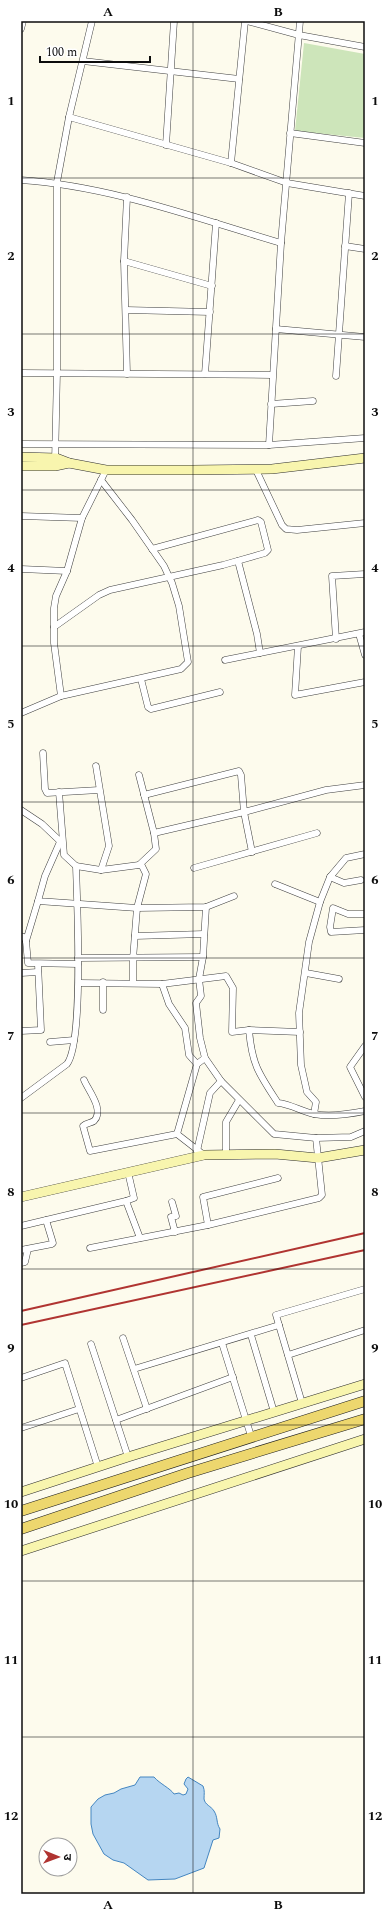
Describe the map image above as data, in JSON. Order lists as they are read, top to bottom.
{
  "scale_bar": "100 m",
  "north": "right",
  "grid": {
    "columns": ["A", "B"],
    "rows": [
      "1",
      "2",
      "3",
      "4",
      "5",
      "6",
      "7",
      "8",
      "9",
      "10",
      "11",
      "12"
    ]
  }
}
